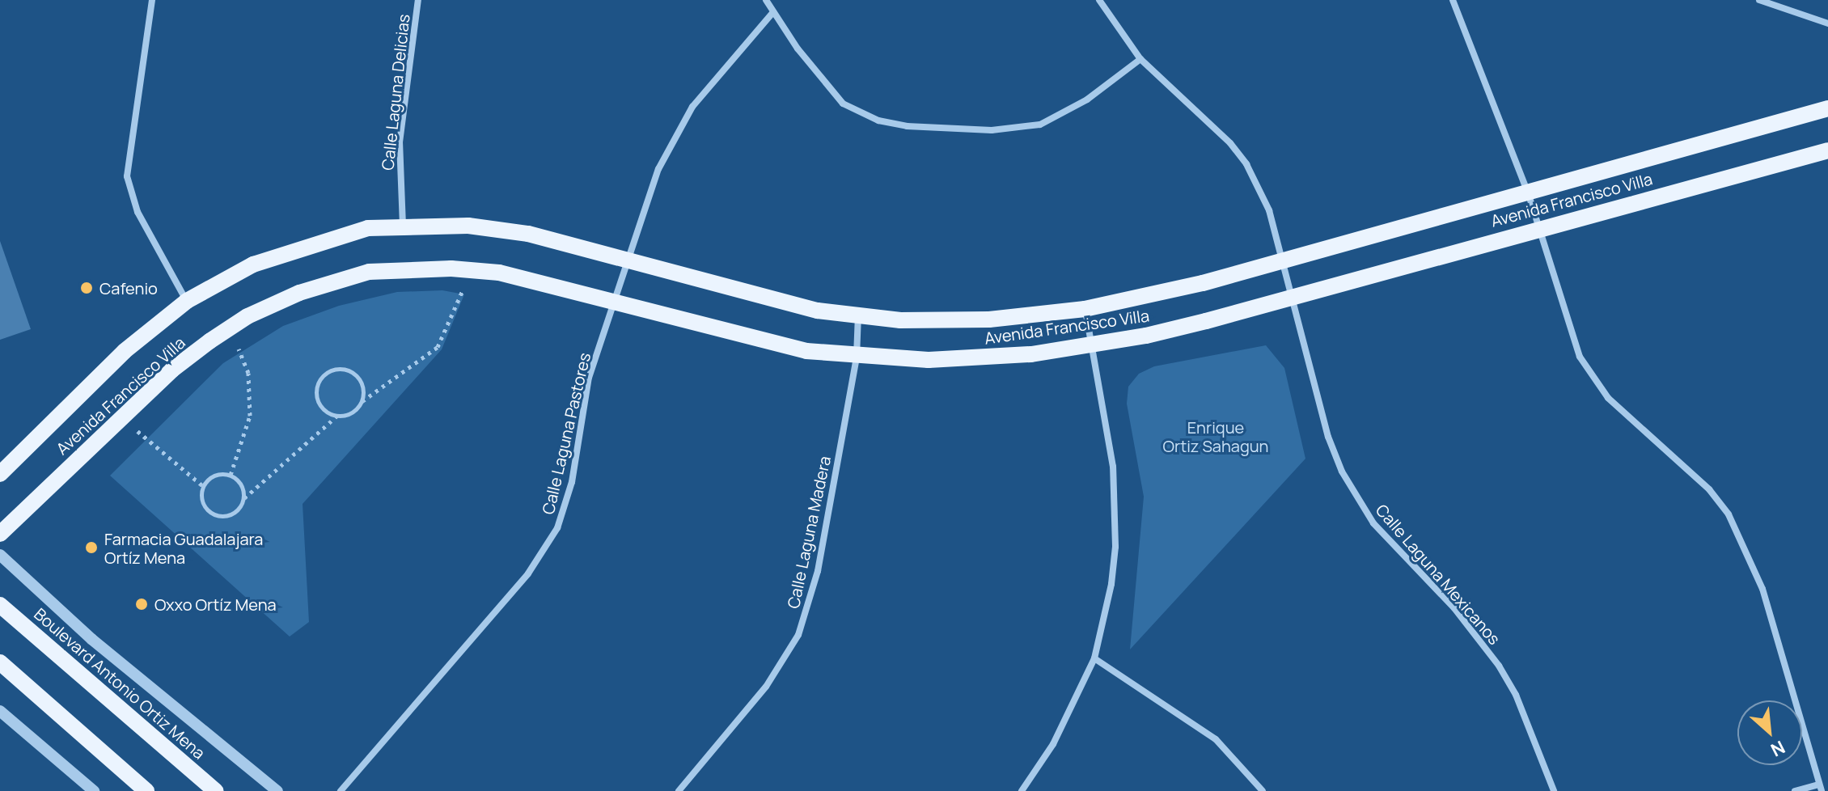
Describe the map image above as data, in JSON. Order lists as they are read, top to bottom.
{
  "streets": {
    "main road": ["Avenida Francisco Villa", "Boulevard Antonio Ortiz Mena"],
    "street": [
      "Calle Laguna Delicias",
      "Calle Laguna Pastores",
      "Calle Laguna Madera",
      "Calle Laguna Mexicanos"
    ]
  },
  "crossings": [
    ["Calle Laguna Delicias", "Avenida Francisco Villa"],
    ["Avenida Francisco Villa", "Calle Laguna Pastores"],
    ["Avenida Francisco Villa", "Calle Laguna Madera"],
    ["Avenida Francisco Villa", "Calle Laguna Mexicanos"]
  ],
  "parks": ["Enrique Ortiz Sahagun"],
  "places": ["Cafenio", "Farmacia Guadalajara Ortíz Mena", "Oxxo Ortíz Mena"],
  "north": "bottom right"
}
